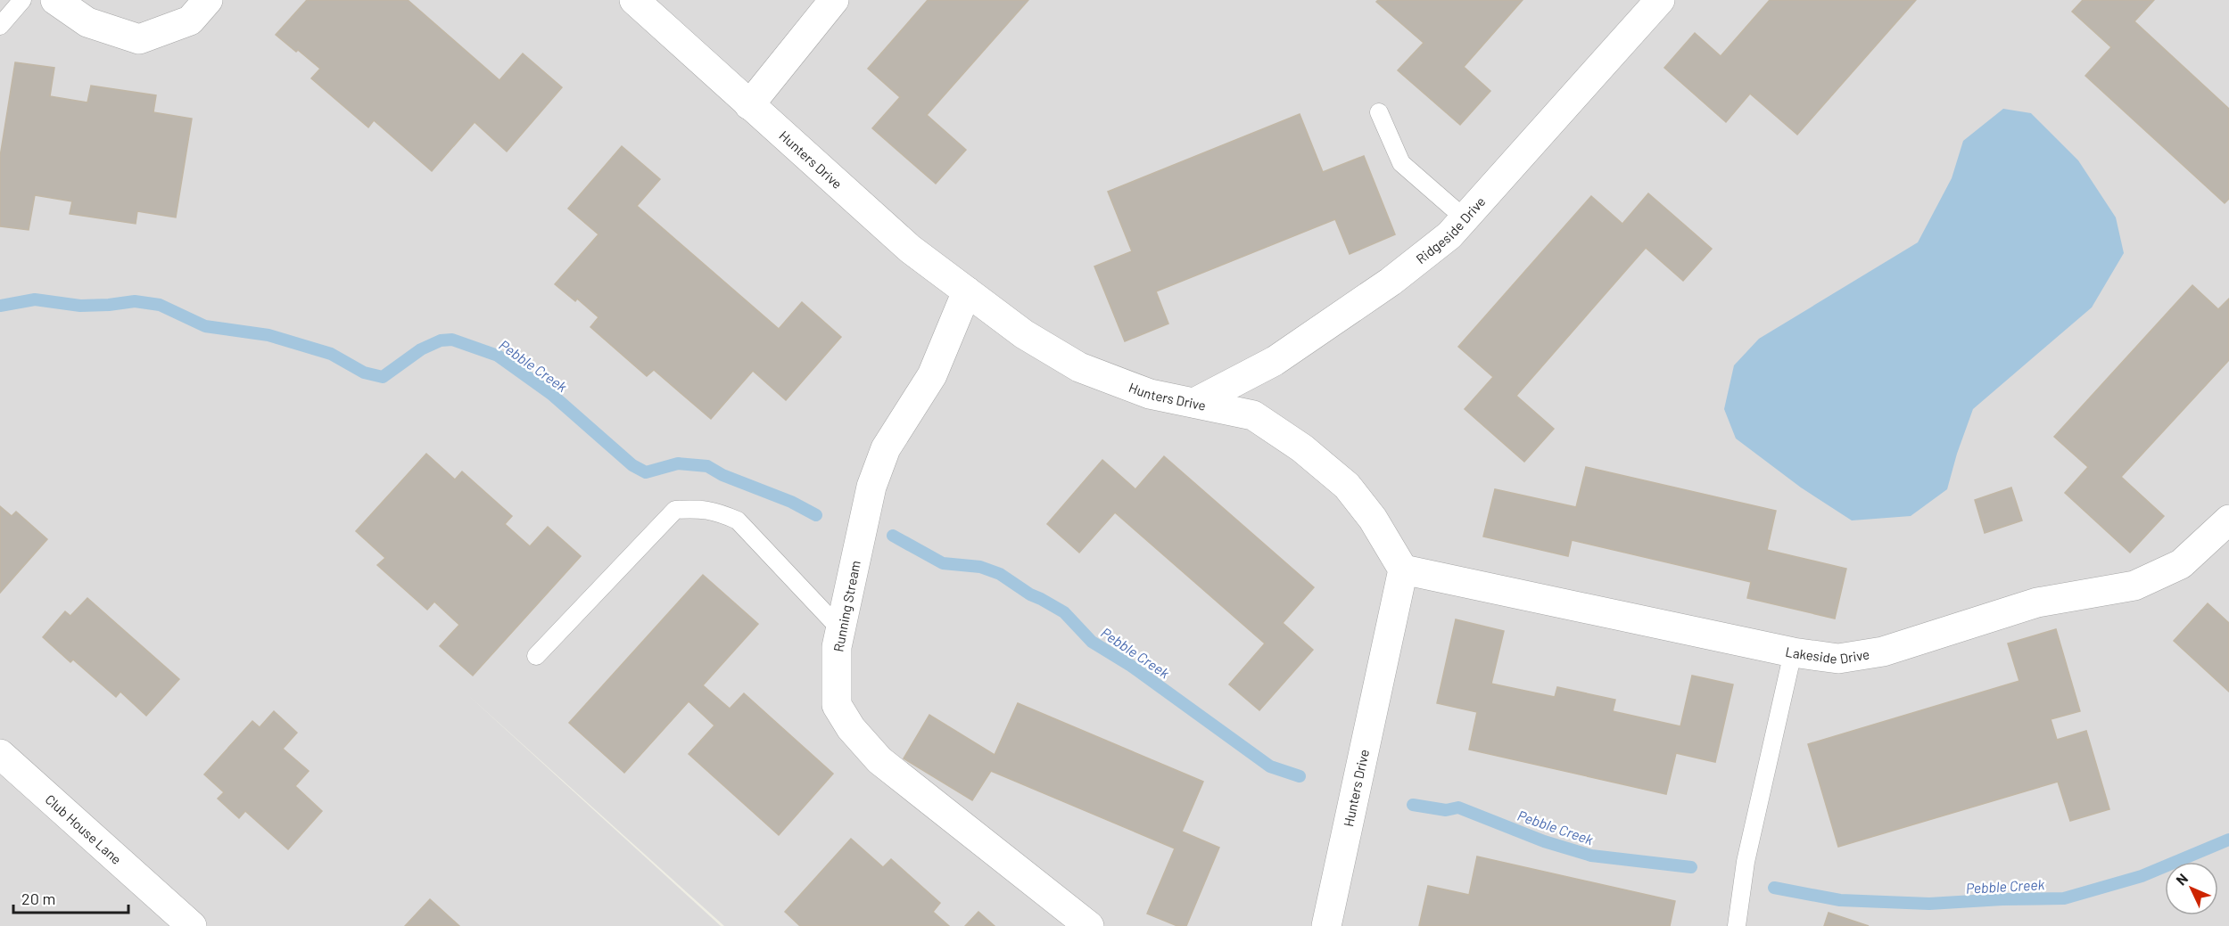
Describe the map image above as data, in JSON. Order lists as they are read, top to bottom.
{
  "streets": {
    "street": [
      "Hunters Drive",
      "Ridgeside Drive",
      "Running Stream",
      "Lakeside Drive",
      "Club House Lane"
    ]
  },
  "crossings": [
    ["Hunters Drive", "Ridgeside Drive"],
    ["Hunters Drive", "Running Stream"],
    ["Hunters Drive", "Lakeside Drive"]
  ],
  "water": ["Pebble Creek"],
  "scale_bar": "20 m",
  "north": "top left"
}
